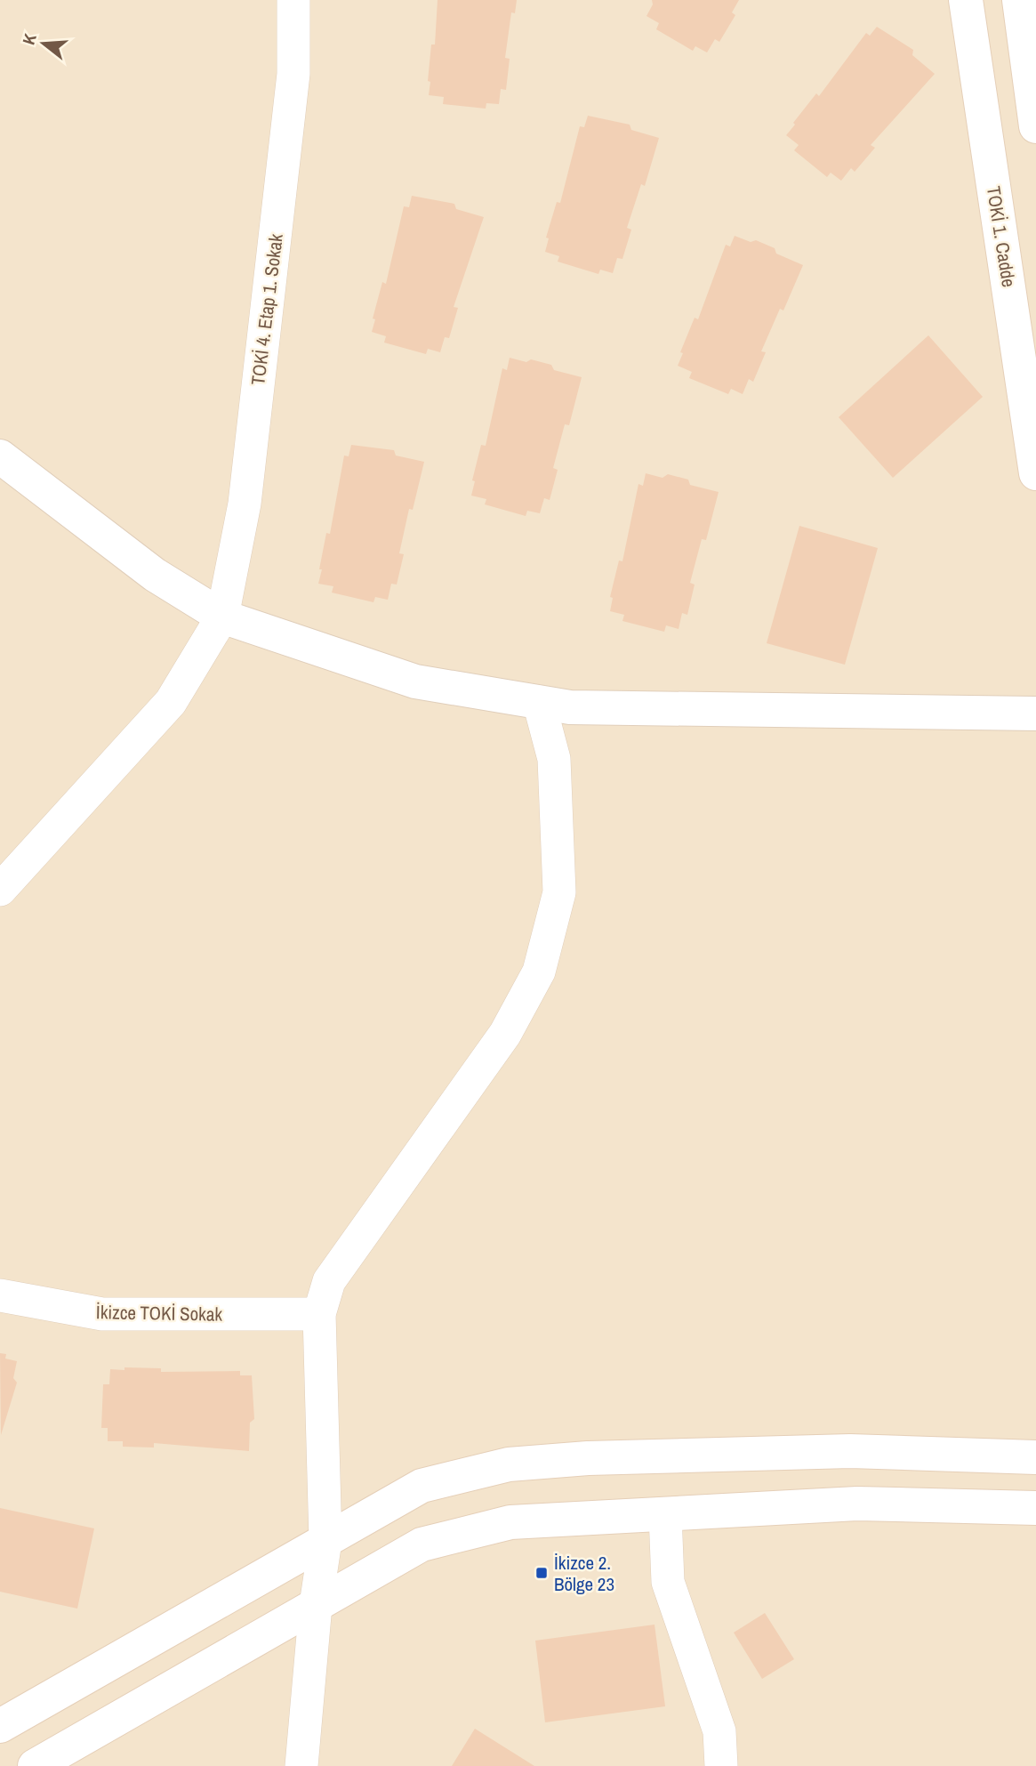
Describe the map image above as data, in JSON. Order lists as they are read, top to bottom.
{
  "streets": {
    "main road": ["TOKİ 1. Cadde"],
    "street": ["TOKİ 4. Etap 1. Sokak", "İkizce TOKİ Sokak"]
  },
  "places": {
    "transit": ["İkizce 2. Bölge 23"]
  },
  "north": "left"
}
